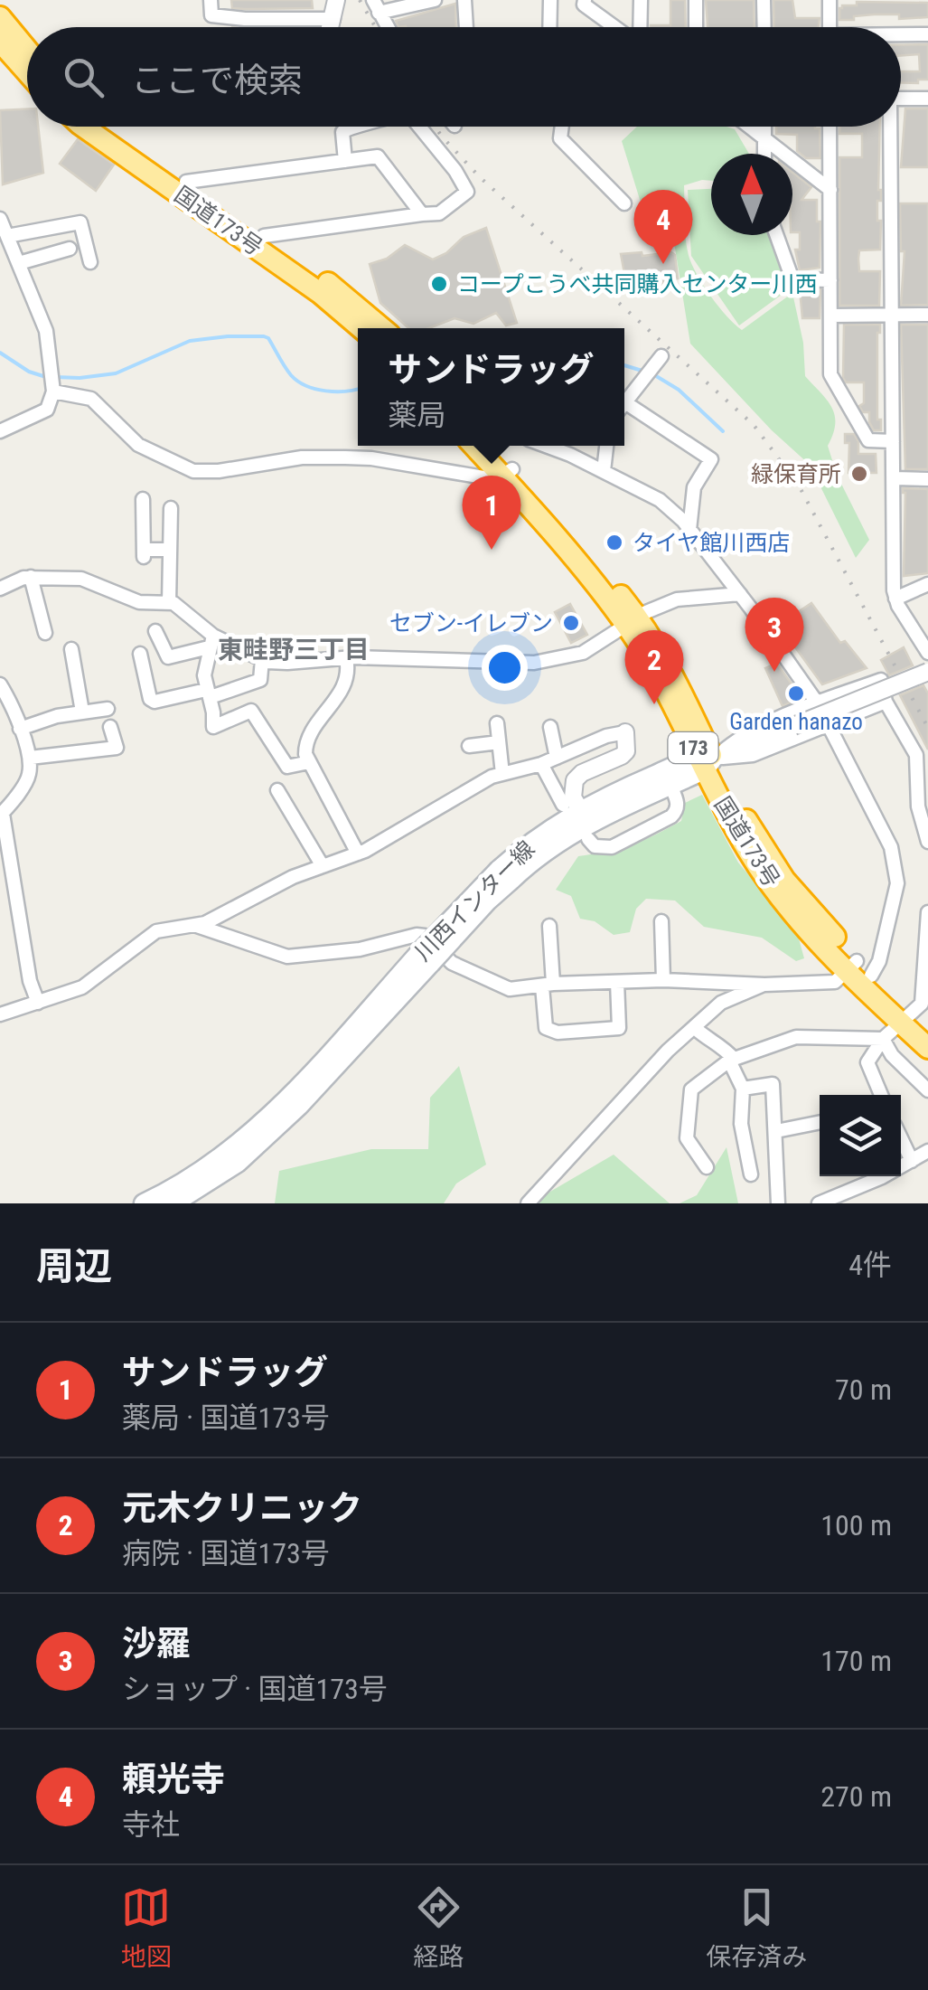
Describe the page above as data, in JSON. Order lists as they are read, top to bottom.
{
  "streets": {
    "highway": ["国道173号", "173"],
    "main road": ["川西インター線"]
  },
  "crossings": [
    ["国道173号", "川西インター線"]
  ],
  "districts": ["東畦野三丁目"],
  "places": [
    "コープこうべ共同購入センター川西",
    "緑保育所",
    "タイヤ館川西店",
    "セブン-イレブン",
    "Garden hanazo"
  ],
  "north": "top",
  "page": {
    "search": "ここで検索",
    "pins": [
      "4",
      "1",
      "3",
      "2"
    ],
    "popup": ["サンドラッグ", "薬局"],
    "heading": ["周辺", "4件"],
    "list": [
      {
        "mark": "1",
        "name": "サンドラッグ",
        "note": "薬局 · 国道173号",
        "value": "70 m"
      },
      {
        "mark": "2",
        "name": "元木クリニック",
        "note": "病院 · 国道173号",
        "value": "100 m"
      },
      {
        "mark": "3",
        "name": "沙羅",
        "note": "ショップ · 国道173号",
        "value": "170 m"
      },
      {
        "mark": "4",
        "name": "頼光寺",
        "note": "寺社",
        "value": "270 m"
      }
    ],
    "nav": ["地図", "経路", "保存済み"]
  }
}
